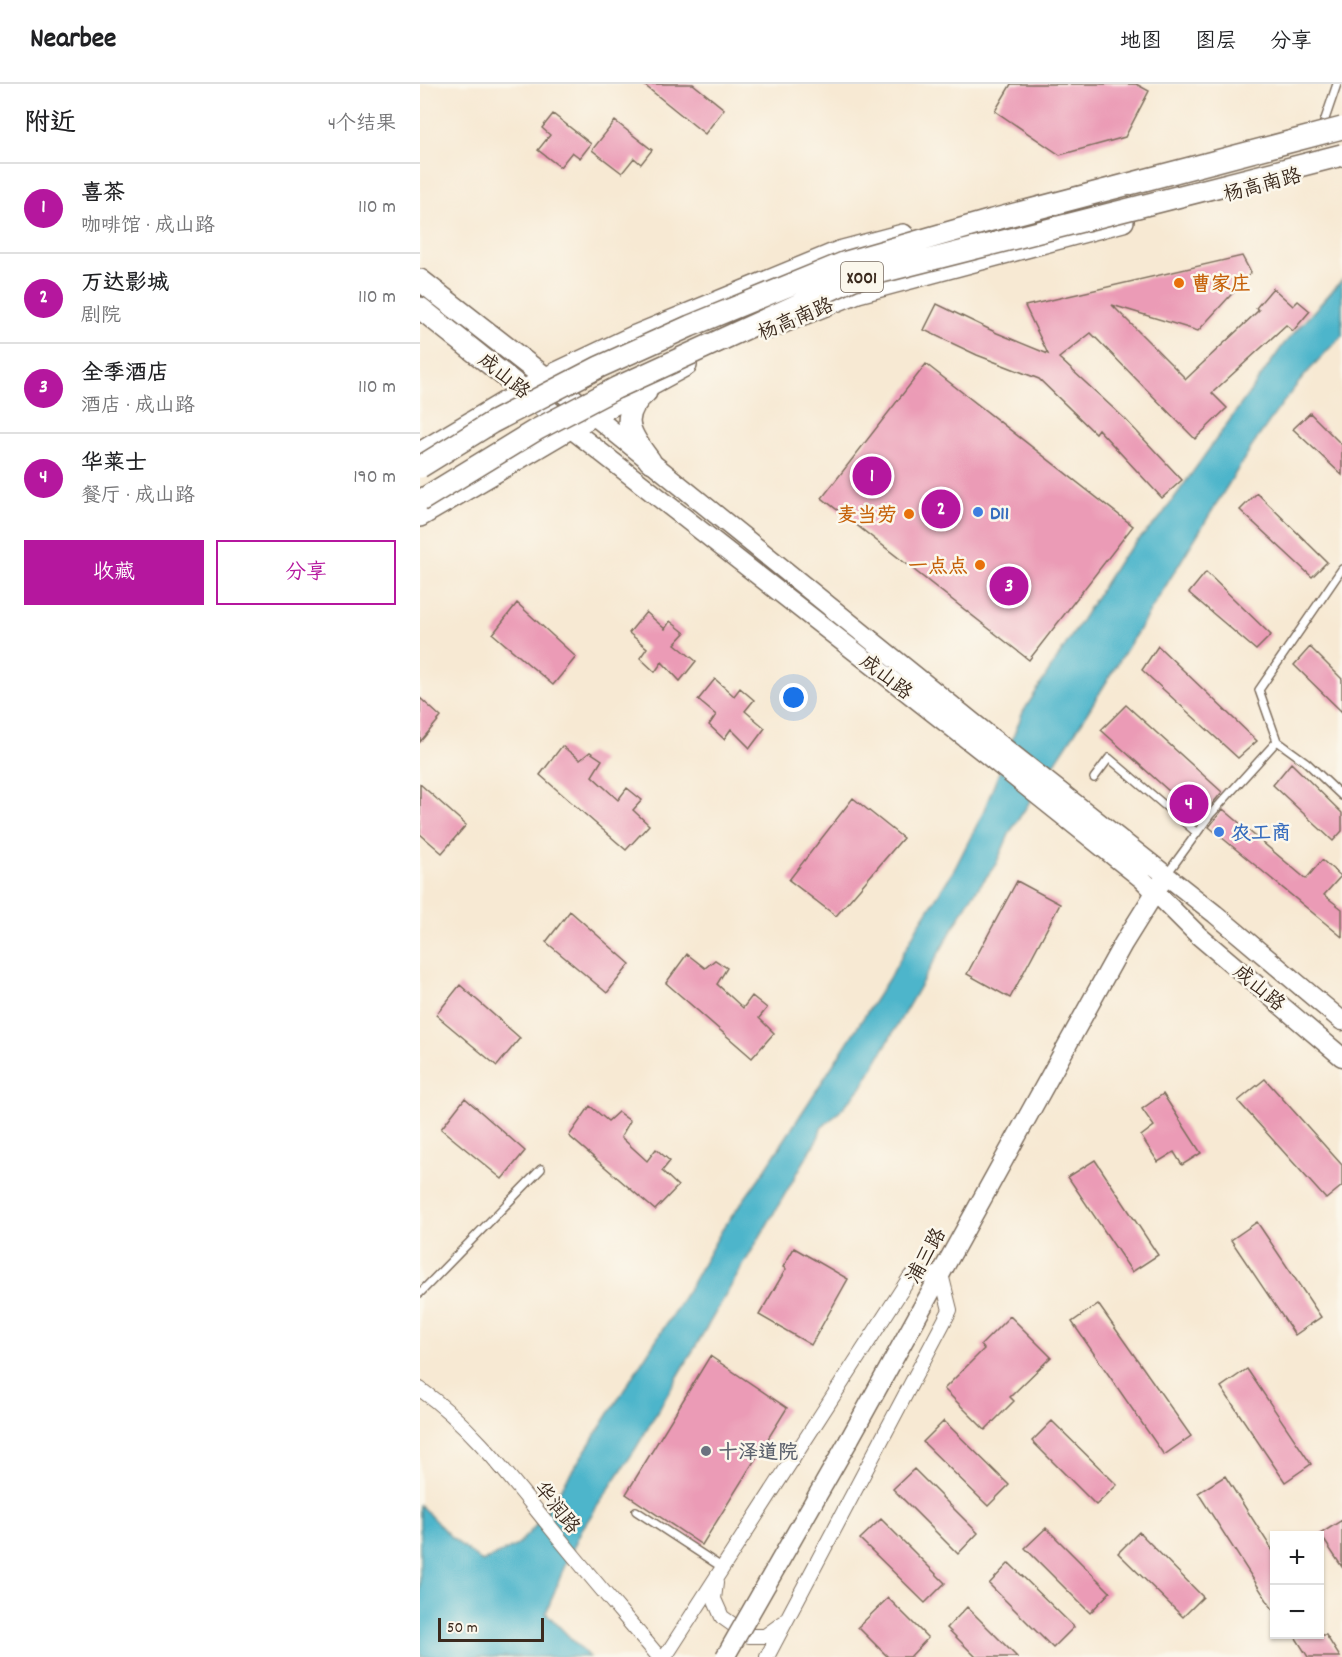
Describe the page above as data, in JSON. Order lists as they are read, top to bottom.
{
  "streets": {
    "main road": [
      "杨高南路",
      "X001",
      "成山路",
      "浦三路"
    ],
    "street": ["华润路"]
  },
  "crossings": [
    ["杨高南路", "X001"],
    ["杨高南路", "成山路"],
    ["X001", "成山路"],
    ["成山路", "浦三路"]
  ],
  "places": [
    "曹家庄",
    "D11",
    "麦当劳",
    "一点点",
    "农工商",
    "十泽道院"
  ],
  "scale_bar": "50 m",
  "page": {
    "header": "Nearbee",
    "nav": ["地图", "图层", "分享"],
    "heading": ["附近", "4个结果"],
    "list": [
      {
        "mark": "1",
        "name": "喜茶",
        "note": "咖啡馆 · 成山路",
        "value": "110 m"
      },
      {
        "mark": "2",
        "name": "万达影城",
        "note": "剧院",
        "value": "110 m"
      },
      {
        "mark": "3",
        "name": "全季酒店",
        "note": "酒店 · 成山路",
        "value": "110 m"
      },
      {
        "mark": "4",
        "name": "华莱士",
        "note": "餐厅 · 成山路",
        "value": "190 m"
      }
    ],
    "pins": [
      "1",
      "2",
      "3",
      "4"
    ],
    "buttons": ["收藏", "分享"],
    "map_buttons": ["+", "−"],
    "scale": "50 m"
  }
}
